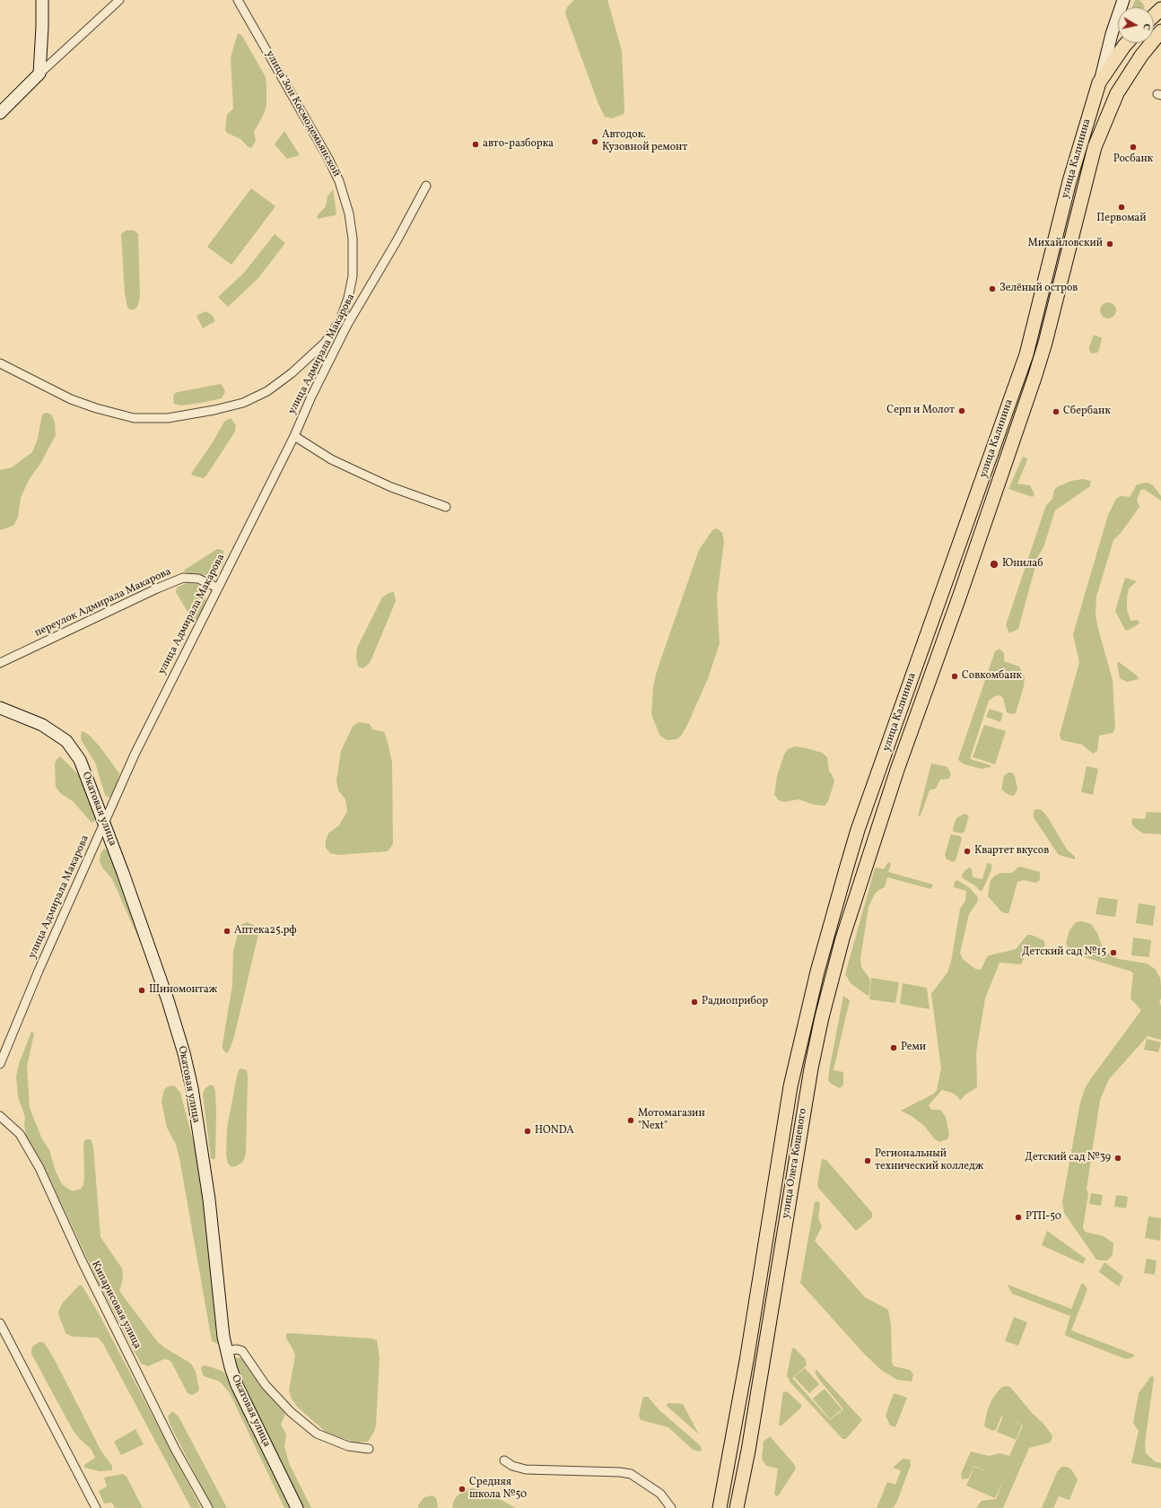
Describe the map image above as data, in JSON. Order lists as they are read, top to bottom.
{
  "streets": {
    "highway": ["улица Калинина", "улица Олега Кошевого"],
    "main road": ["Окатовая улица"],
    "street": [
      "улица Зои Космодемьянской",
      "улица Адмирала Макарова",
      "переулок Адмирала Макарова",
      "Кипарисовая улица"
    ]
  },
  "crossings": [
    ["улица Калинина", "улица Олега Кошевого"],
    ["улица Адмирала Макарова", "переулок Адмирала Макарова"],
    ["улица Адмирала Макарова", "Окатовая улица"]
  ],
  "places": [
    "Автодок. Кузовной ремонт",
    "авто-разборка",
    "Росбанк",
    "Первомай",
    "Михайловский",
    "Зелёный остров",
    "Серп и Молот",
    "Сбербанк",
    "Юнилаб",
    "Совкомбанк",
    "Квартет вкусов",
    "Аптека25.рф",
    "Детский сад №15",
    "Шиномонтаж",
    "Радиоприбор",
    "Реми",
    "Мотомагазин \"Next\"",
    "HONDA",
    "Детский сад №39",
    "Региональный технический колледж",
    "РТП-50",
    "Средняя школа №50"
  ],
  "north": "right"
}
